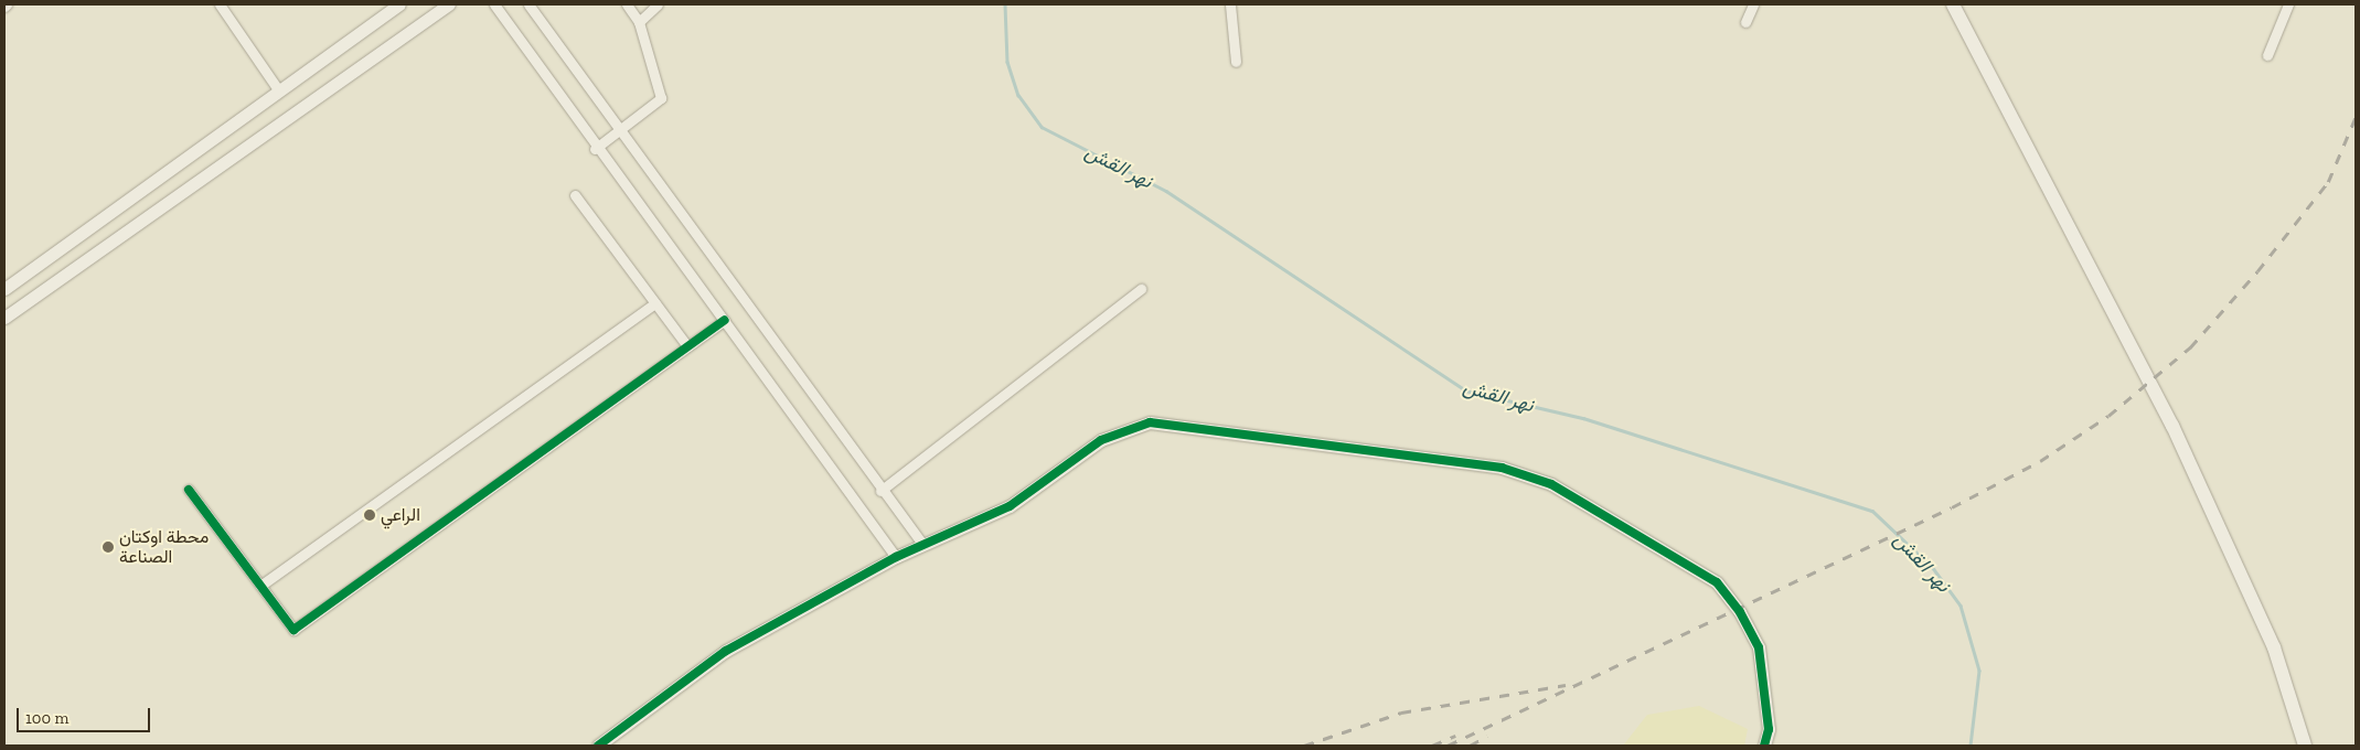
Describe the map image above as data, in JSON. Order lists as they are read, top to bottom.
{
  "water": ["نهر القش"],
  "places": ["الراعي", "محطة اوكتان الصناعة"],
  "scale_bar": "100 m"
}
